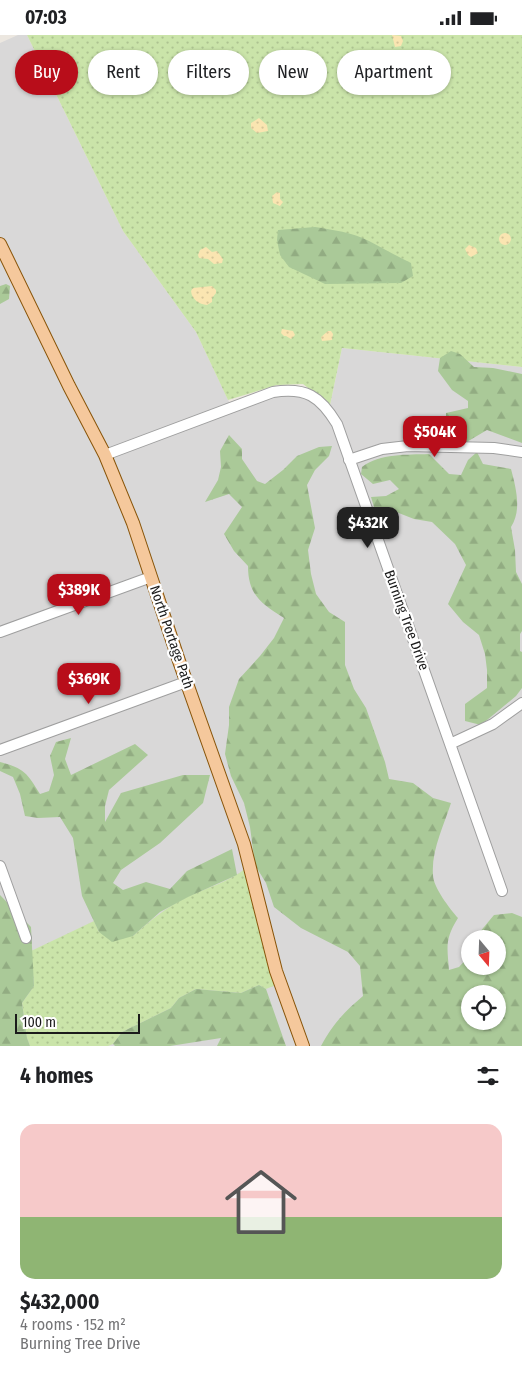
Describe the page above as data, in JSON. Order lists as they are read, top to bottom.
{
  "streets": {
    "main road": ["North Portage Path"],
    "street": ["Burning Tree Drive"]
  },
  "crossings": [
    ["Burning Tree Drive", "North Portage Path"]
  ],
  "scale_bar": "100 m",
  "north": "bottom",
  "page": {
    "status": "07:03",
    "chip": [
      "Buy",
      "Rent",
      "Filters",
      "New",
      "Apartment"
    ],
    "price": [
      "$504K",
      "$432K",
      "$389K",
      "$369K"
    ],
    "scale": "100 m",
    "heading": "4 homes",
    "list": [
      {
        "name": "$432,000",
        "note": "4 rooms · 152 m² · Burning Tree Drive"
      }
    ]
  }
}
